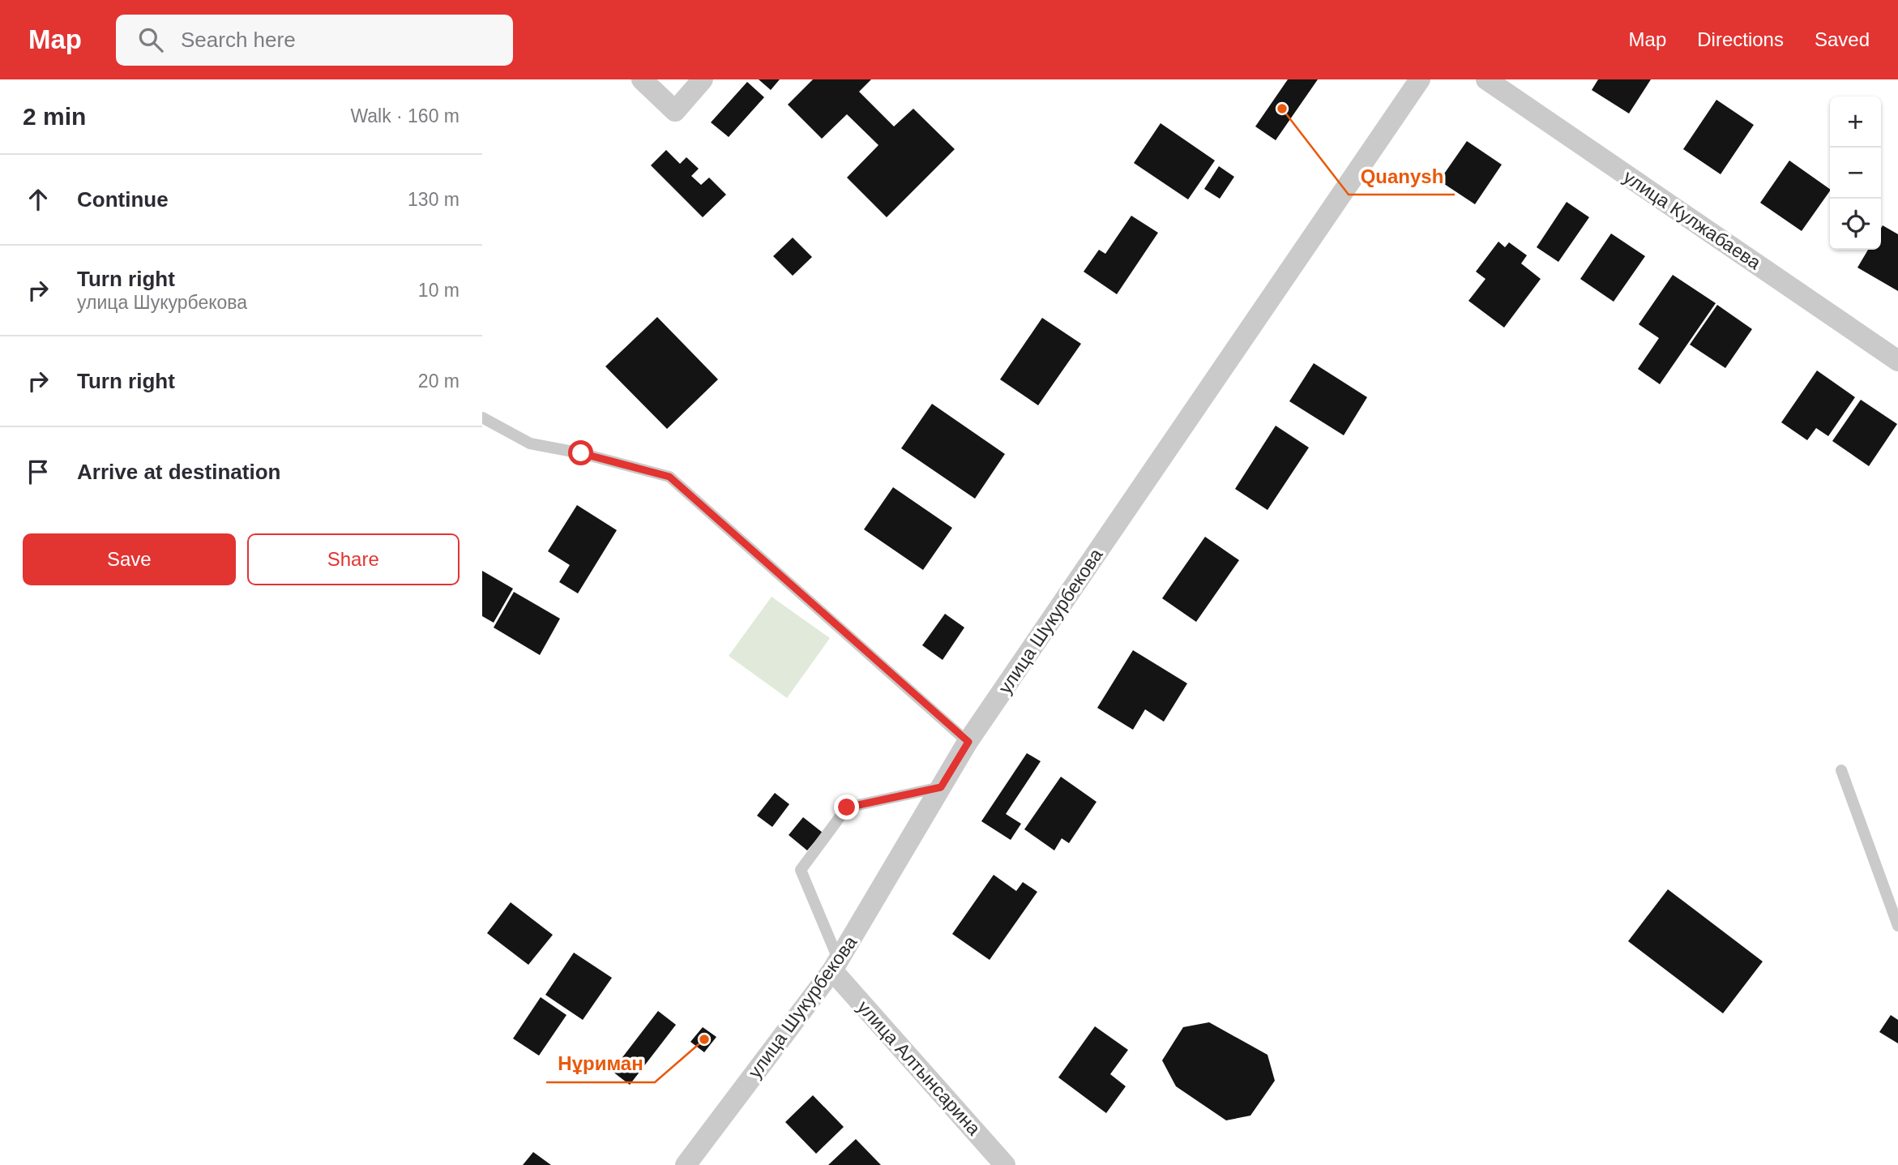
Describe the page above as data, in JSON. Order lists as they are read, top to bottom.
{
  "streets": {
    "street": ["улица Кулжабаева", "улица Шукурбекова", "улица Алтынсарина"]
  },
  "crossings": [
    ["улица Шукурбекова", "улица Алтынсарина"]
  ],
  "places": ["Quanysh", "Нұриман"],
  "page": {
    "header": "Map",
    "search": "Search here",
    "nav": ["Map", "Directions", "Saved"],
    "heading": ["2 min", "Walk · 160 m"],
    "map_buttons": ["+", "−"],
    "list": [
      ["Continue", "130 m"],
      ["Turn right", "улица Шукурбекова", "10 m"],
      ["Turn right", "20 m"],
      "Arrive at destination"
    ],
    "buttons": ["Save", "Share"]
  }
}
